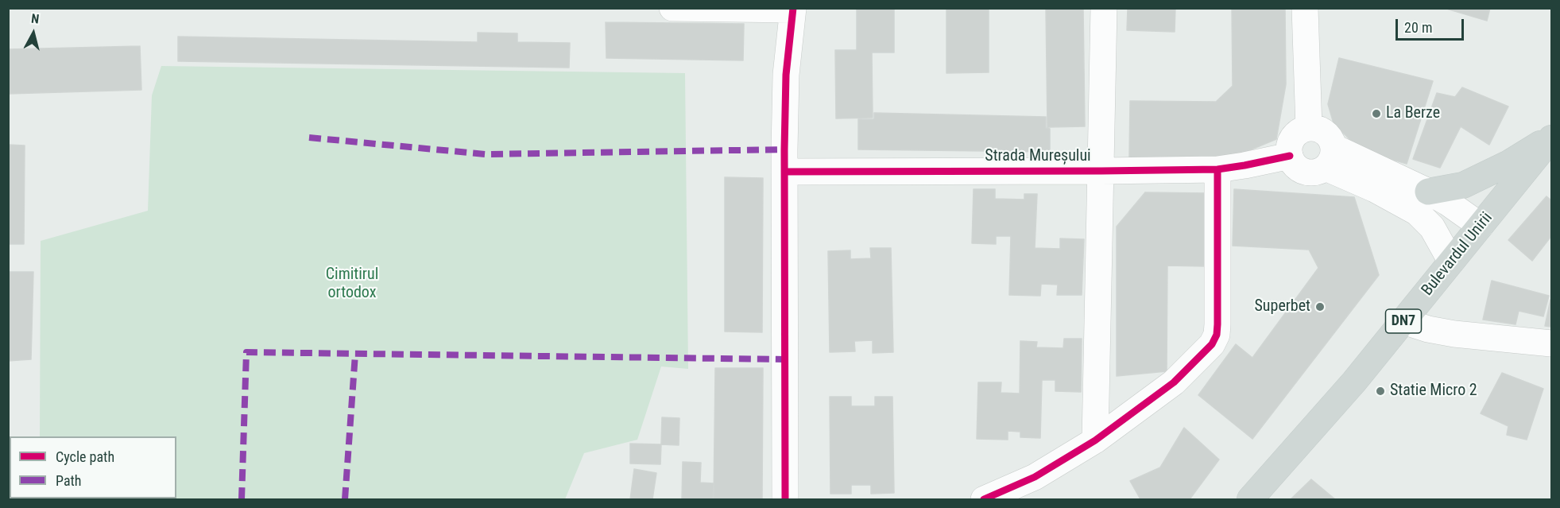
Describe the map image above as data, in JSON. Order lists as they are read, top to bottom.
{
  "streets": {
    "main road": ["Bulevardul Unirii", "DN7"],
    "street": ["Strada Mureșului"]
  },
  "parks": ["Cimitirul ortodox"],
  "places": ["La Berze", "Superbet", "Statie Micro 2"],
  "legend": ["Cycle path", "Path"],
  "scale_bar": "20 m",
  "north": "top"
}
